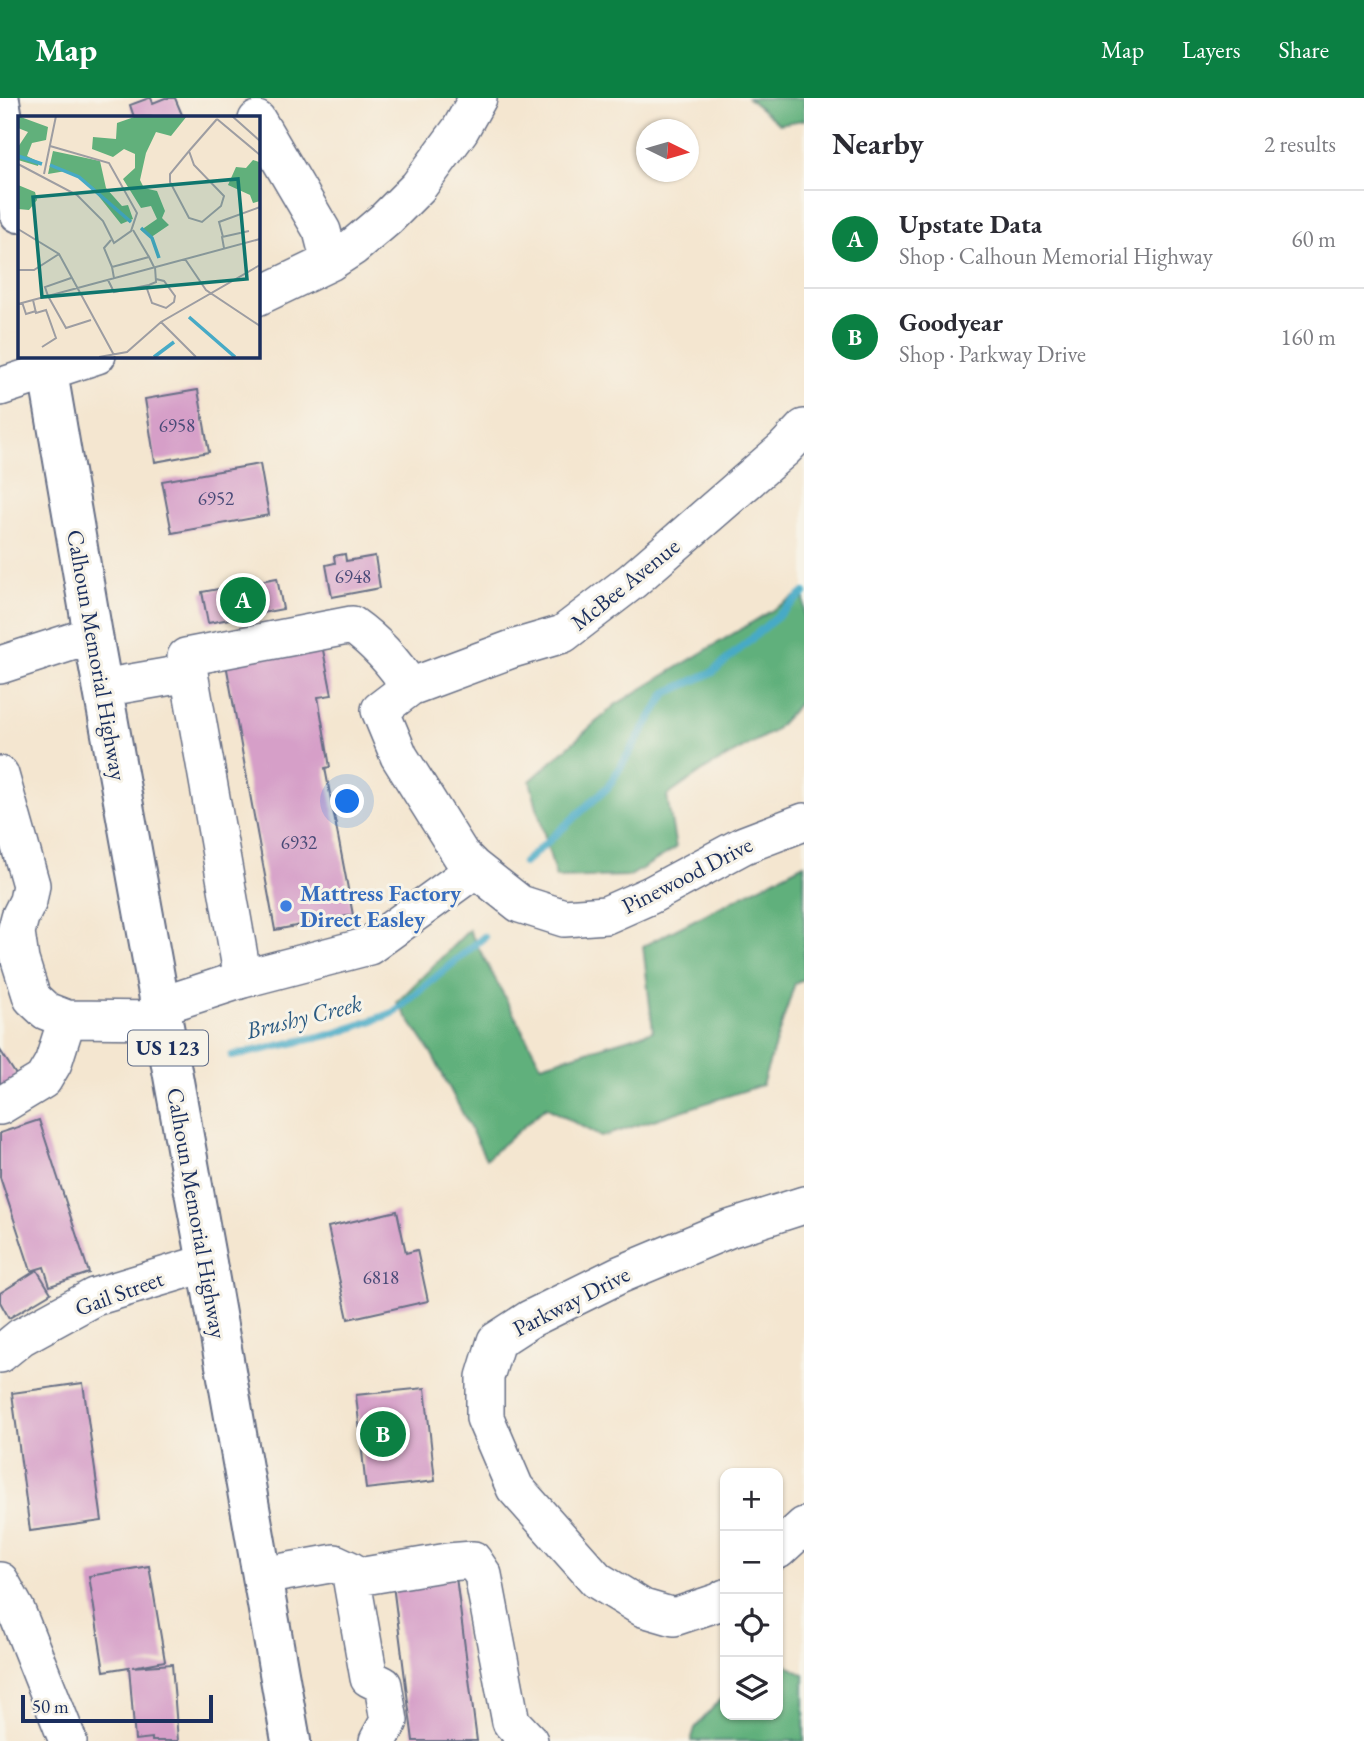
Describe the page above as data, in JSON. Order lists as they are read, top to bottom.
{
  "streets": {
    "highway": ["Calhoun Memorial Highway", "US 123"],
    "street": [
      "McBee Avenue",
      "Pinewood Drive",
      "Gail Street",
      "Parkway Drive"
    ]
  },
  "crossings": [
    ["McBee Avenue", "Pinewood Drive"],
    ["Calhoun Memorial Highway", "Gail Street"]
  ],
  "water": ["Brushy Creek"],
  "places": ["Mattress Factory Direct Easley"],
  "house_numbers": [
    "6958",
    "6952",
    "6948",
    "6932",
    "6818"
  ],
  "scale_bar": "50 m",
  "north": "right",
  "page": {
    "header": "Map",
    "nav": ["Map", "Layers", "Share"],
    "heading": ["Nearby", "2 results"],
    "list": [
      {
        "mark": "A",
        "name": "Upstate Data",
        "note": "Shop · Calhoun Memorial Highway",
        "value": "60 m"
      },
      {
        "mark": "B",
        "name": "Goodyear",
        "note": "Shop · Parkway Drive",
        "value": "160 m"
      }
    ],
    "pins": ["A", "B"],
    "map_buttons": ["+", "−"],
    "scale": "50 m"
  }
}
